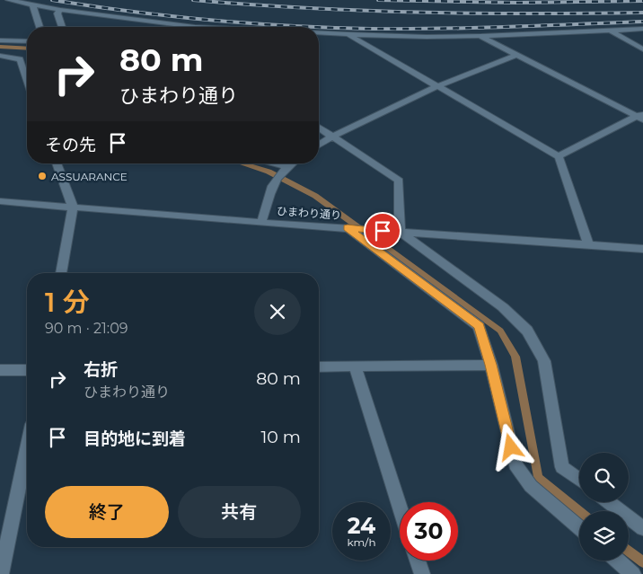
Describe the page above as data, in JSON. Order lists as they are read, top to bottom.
{
  "streets": {
    "street": ["ひまわり通り"]
  },
  "places": ["ASSUARANCE"],
  "page": {
    "turn": ["80 m", "ひまわり通り"],
    "then": "その先",
    "heading": ["1 分", "90 m · 21:09"],
    "list": [
      {
        "name": "右折",
        "note": "ひまわり通り",
        "value": "80 m"
      },
      {
        "name": "目的地に到着",
        "value": "10 m"
      }
    ],
    "buttons": ["終了", "共有"],
    "speed": "24 km/h",
    "limit": "30"
  }
}
